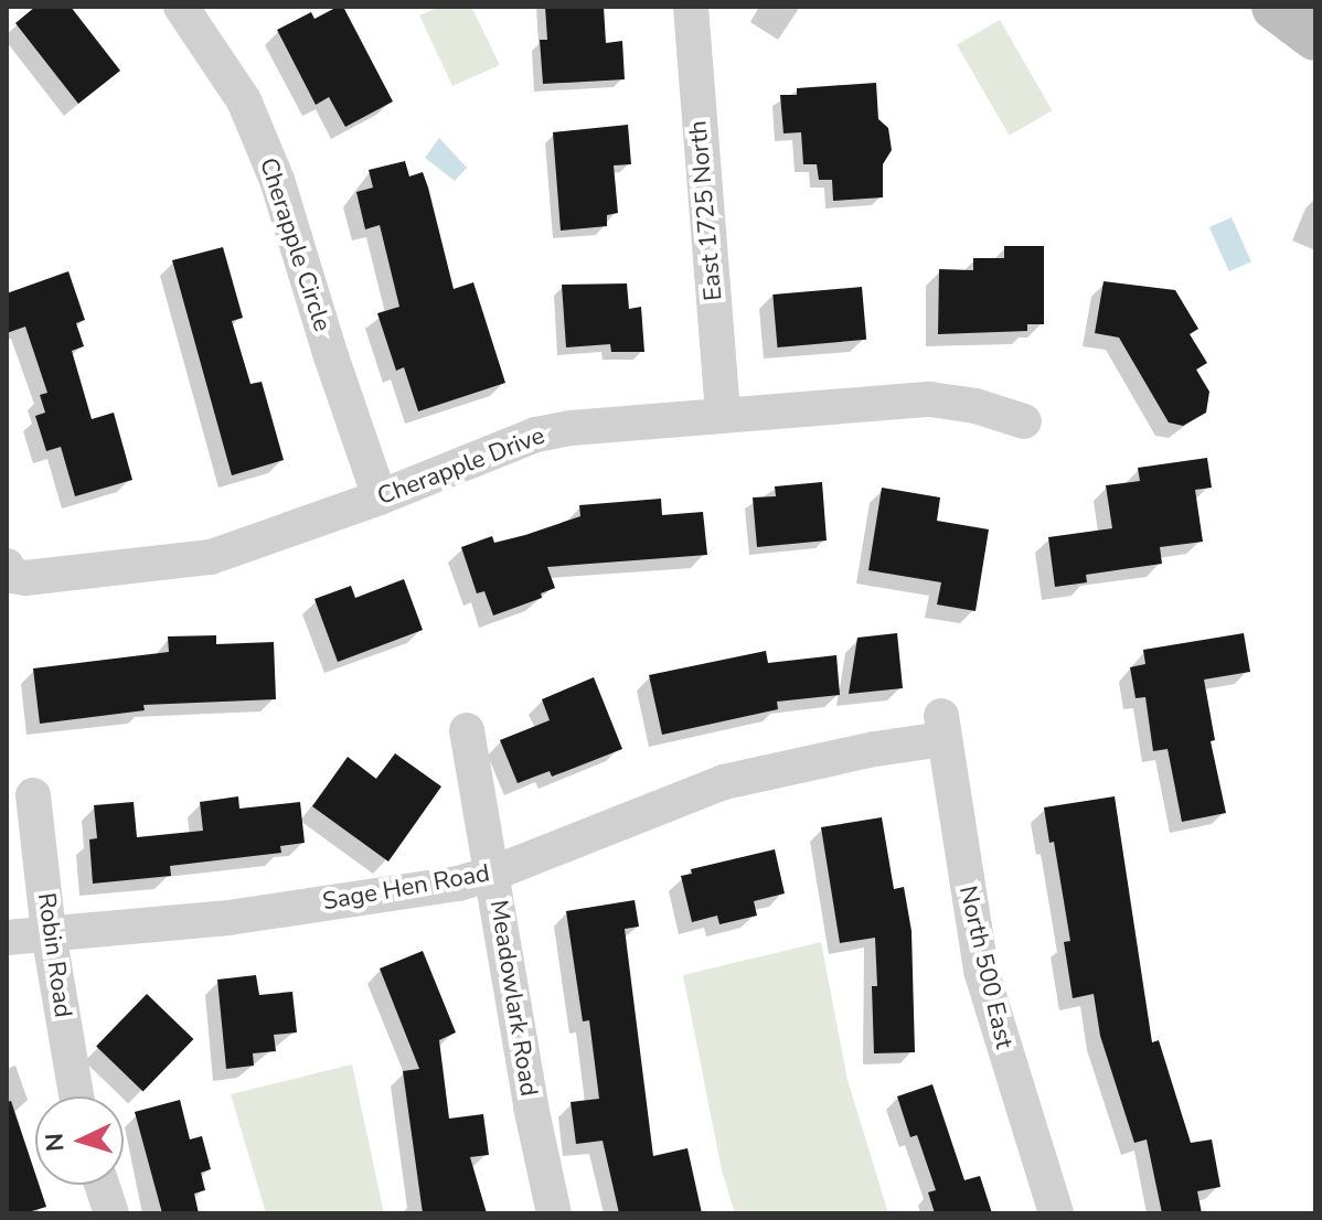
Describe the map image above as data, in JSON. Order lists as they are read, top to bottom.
{
  "streets": {
    "street": [
      "East 1725 North",
      "Cherapple Circle",
      "Cherapple Drive",
      "Sage Hen Road",
      "Robin Road",
      "North 500 East",
      "Meadowlark Road"
    ]
  },
  "crossings": [
    ["East 1725 North", "Cherapple Drive"],
    ["Cherapple Circle", "Cherapple Drive"],
    ["Sage Hen Road", "Robin Road"],
    ["Sage Hen Road", "North 500 East"],
    ["Sage Hen Road", "Meadowlark Road"]
  ],
  "north": "left"
}
